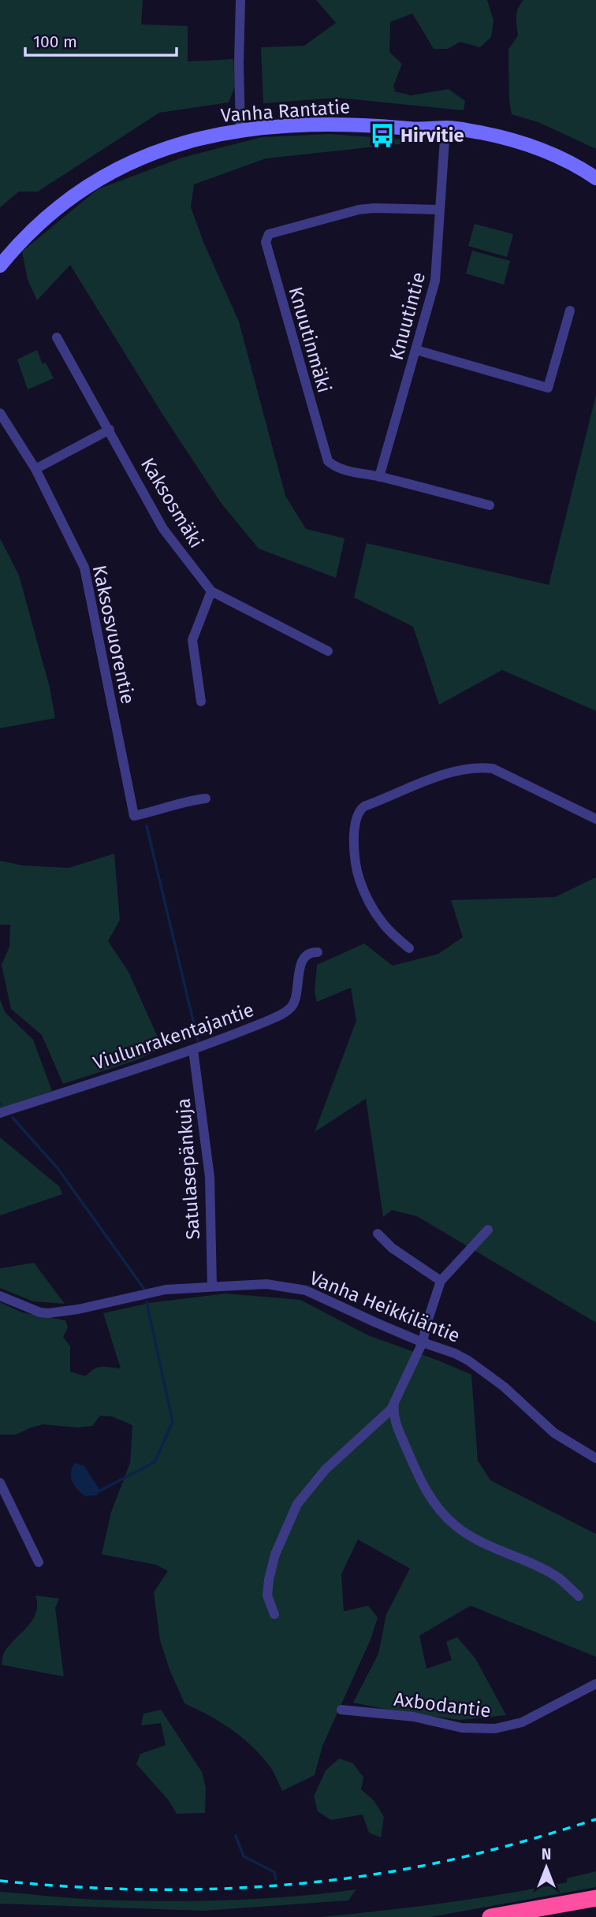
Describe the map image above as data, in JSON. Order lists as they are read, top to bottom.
{
  "streets": {
    "main road": ["Vanha Rantatie"],
    "street": [
      "Knuutintie",
      "Knuutinmäki",
      "Kaksosmäki",
      "Kaksosvuorentie",
      "Viulunrakentajantie",
      "Satulasepänkuja",
      "Vanha Heikkiläntie",
      "Axbodantie"
    ]
  },
  "crossings": [
    ["Vanha Rantatie", "Knuutintie"],
    ["Knuutintie", "Knuutinmäki"],
    ["Viulunrakentajantie", "Satulasepänkuja"],
    ["Satulasepänkuja", "Vanha Heikkiläntie"]
  ],
  "places": {
    "bus stop": ["Hirvitie"]
  },
  "scale_bar": "100 m",
  "north": "top"
}
